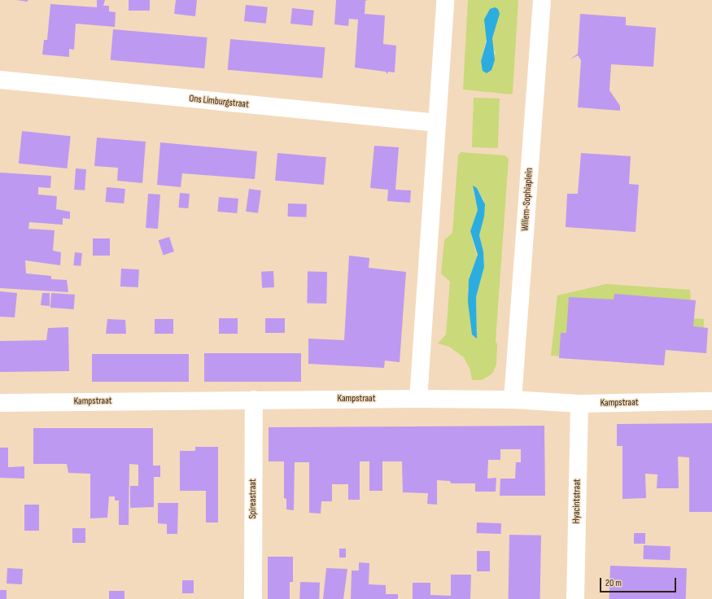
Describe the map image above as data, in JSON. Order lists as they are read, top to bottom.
{
  "streets": {
    "street": [
      "Ons Limburgstraat",
      "Willem-Sophiaplein",
      "Kampstraat",
      "Spireastraat",
      "Hyacintstraat"
    ]
  },
  "crossings": [
    ["Willem-Sophiaplein", "Kampstraat"],
    ["Kampstraat", "Spireastraat"],
    ["Kampstraat", "Hyacintstraat"]
  ],
  "scale_bar": "20 m"
}
